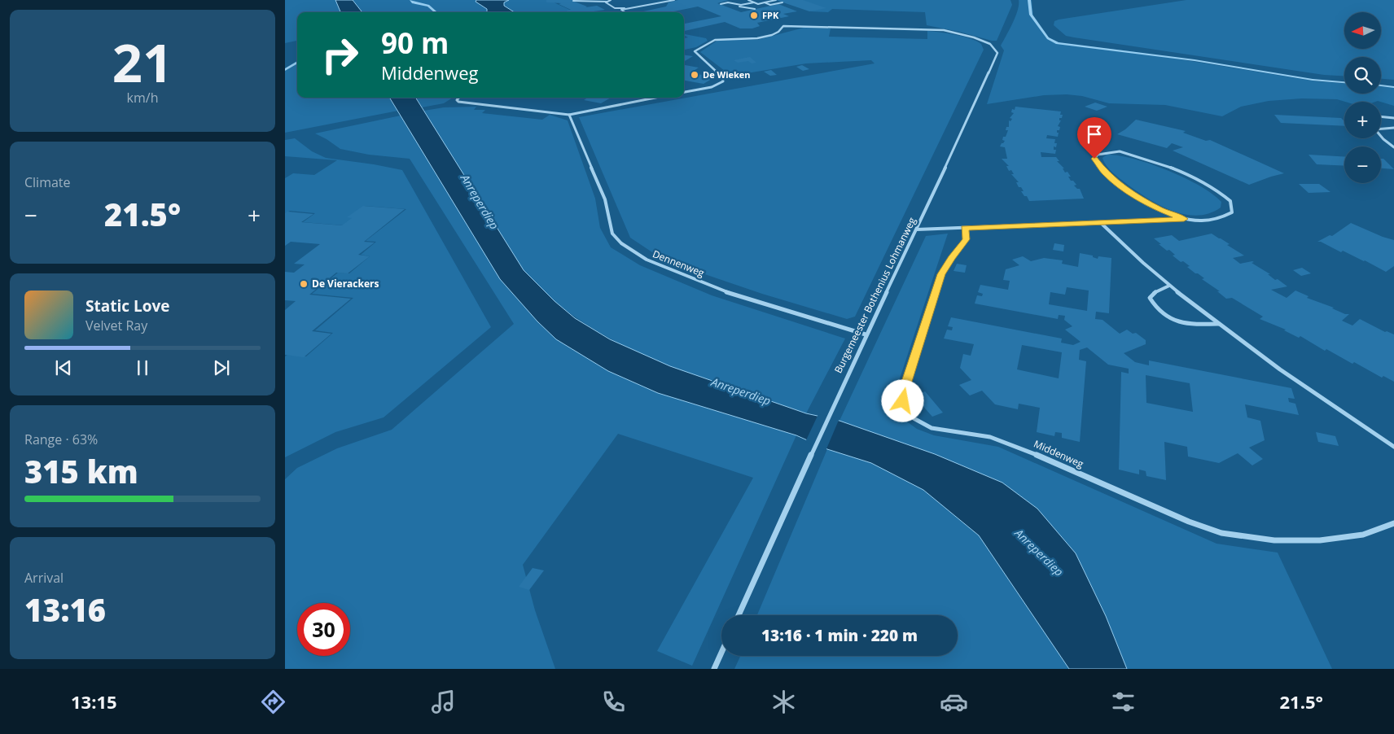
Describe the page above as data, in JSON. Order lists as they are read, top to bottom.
{
  "streets": {
    "street": ["Dennenweg", "Burgemeester Bothenius Lohmanweg", "Middenweg"]
  },
  "crossings": [
    ["Dennenweg", "Burgemeester Bothenius Lohmanweg"]
  ],
  "water": ["Anreperdiep"],
  "places": ["FPK", "De Wieken", "De Vierackers"],
  "north": "left",
  "page": {
    "tile": [
      ["21", "km/h"],
      "Climate",
      ["Range · 63%", "315 km"],
      ["Arrival", "13:16"]
    ],
    "map_buttons": ["+", "−"],
    "turn": ["90 m", "Middenweg"],
    "heat": ["−", "21.5°", "+"],
    "song": ["Static Love", "Velvet Ray"],
    "limit": "30",
    "trip": "13:16 · 1 min · 220 m",
    "tabs": ["13:15", "21.5°"]
  }
}
